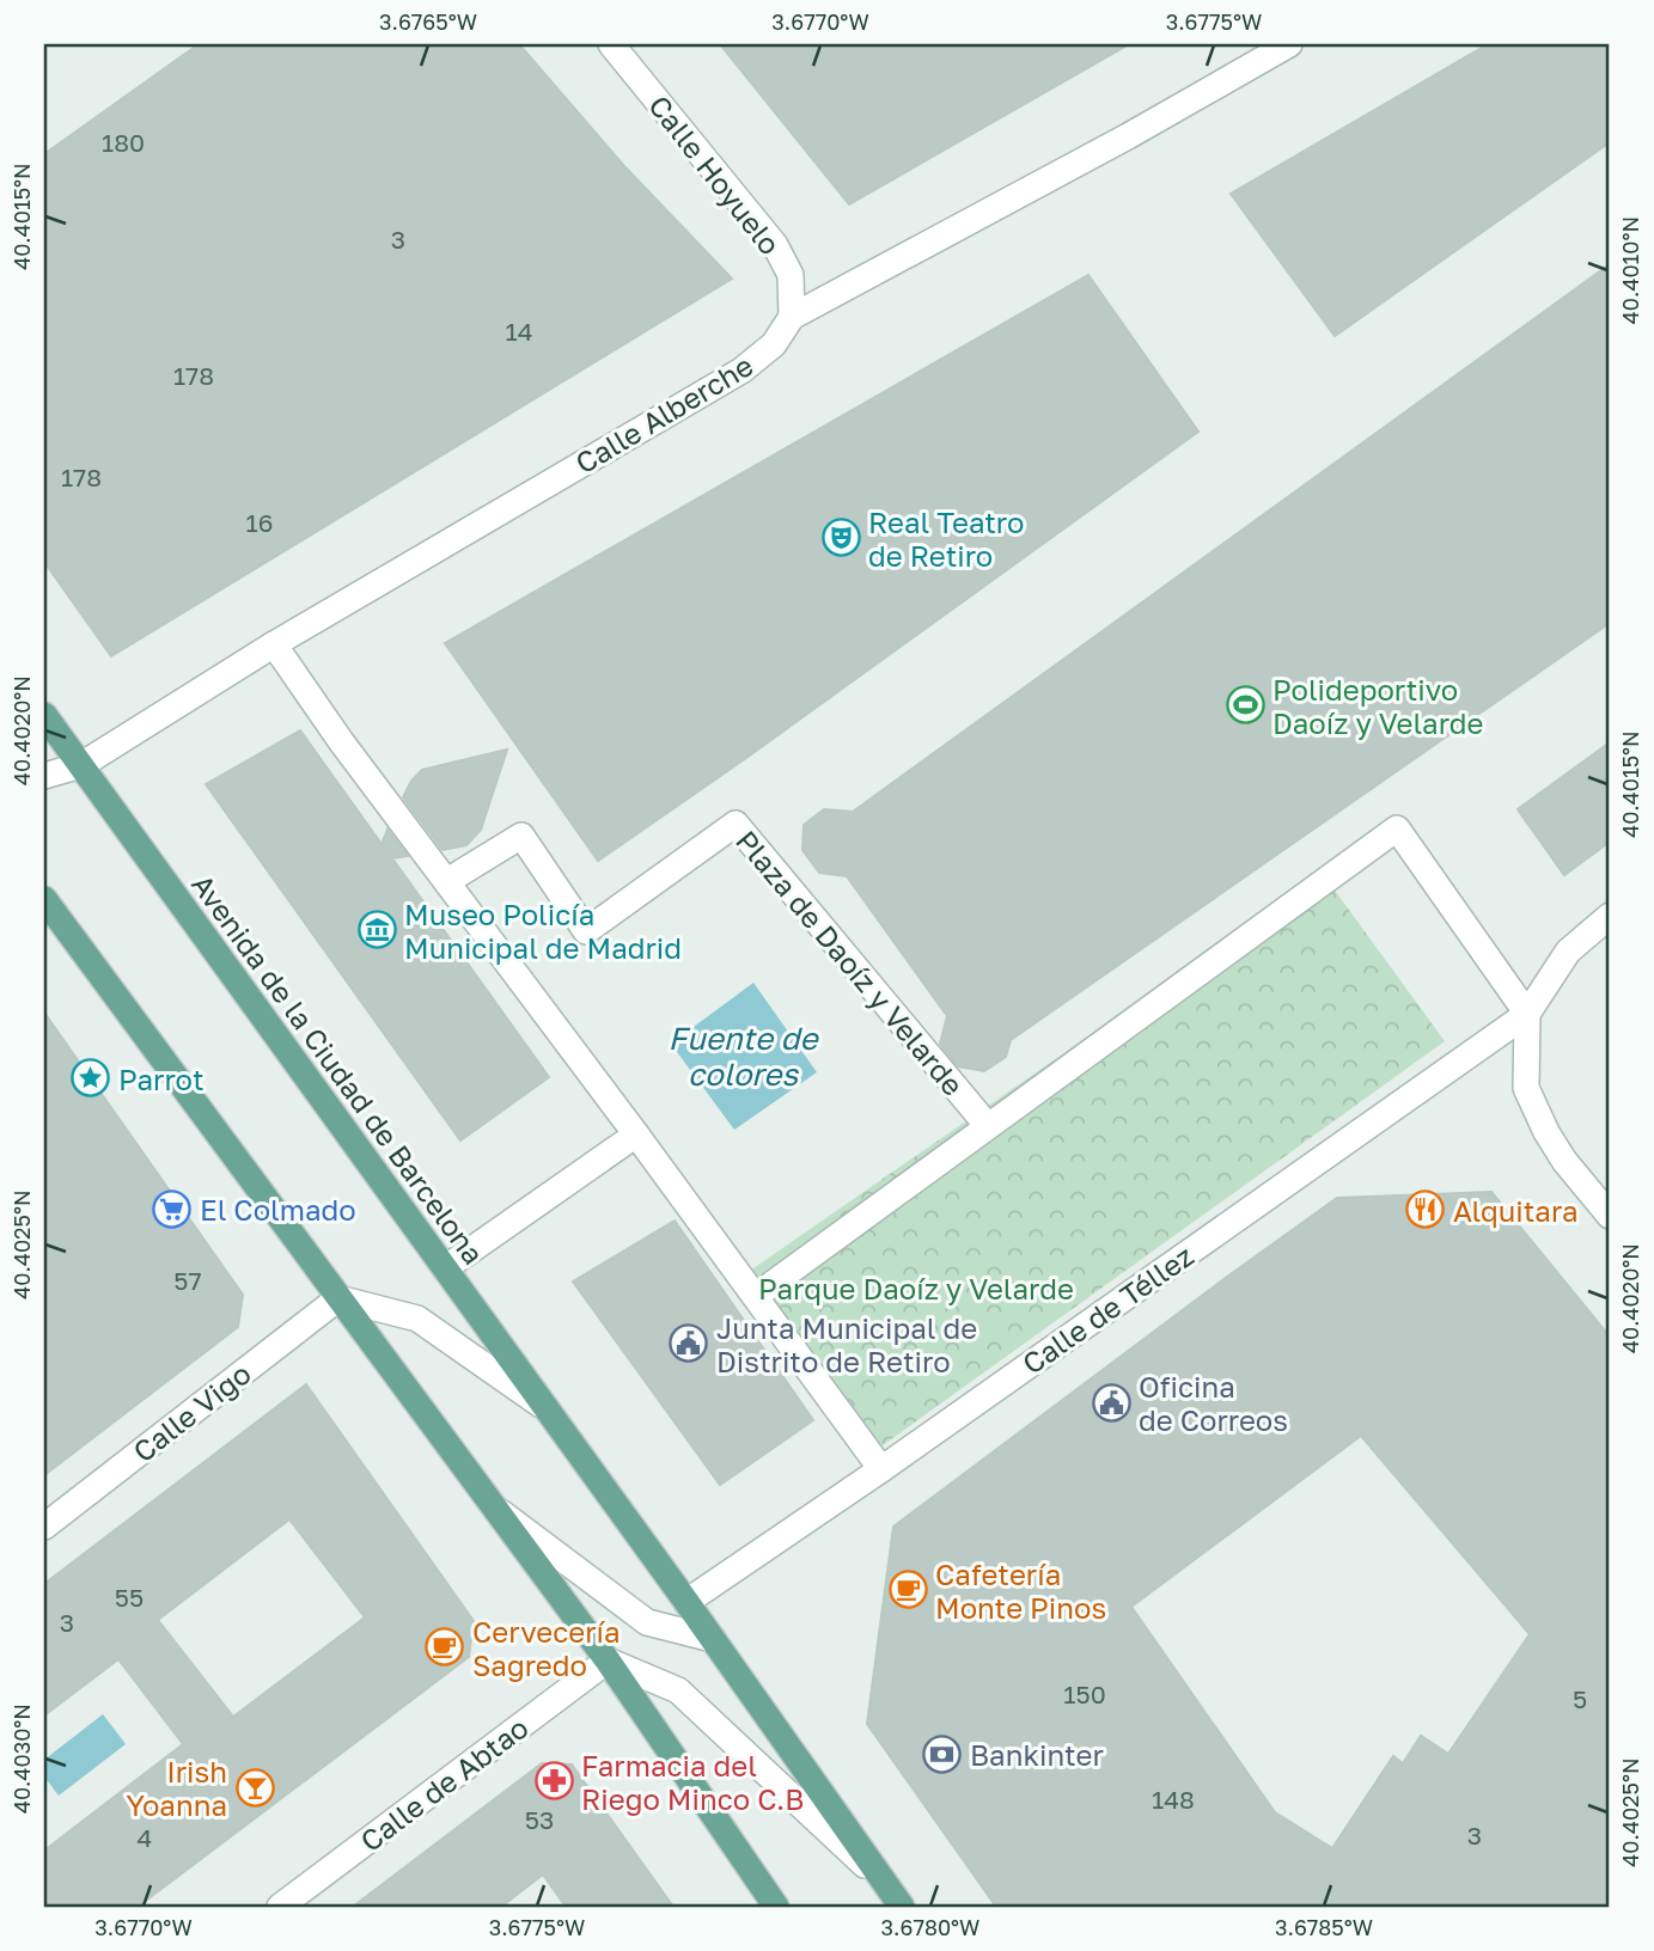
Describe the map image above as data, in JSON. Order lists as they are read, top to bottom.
{
  "streets": {
    "main road": ["Avenida de la Ciudad de Barcelona"],
    "street": [
      "Calle Hoyuelo",
      "Calle Alberche",
      "Plaza de Daoíz y Velarde",
      "Calle de Téllez",
      "Calle Vigo",
      "Calle de Abtao"
    ]
  },
  "crossings": [
    ["Calle Hoyuelo", "Calle Alberche"],
    ["Calle Alberche", "Avenida de la Ciudad de Barcelona"],
    ["Avenida de la Ciudad de Barcelona", "Calle de Téllez"],
    ["Avenida de la Ciudad de Barcelona", "Calle Vigo"],
    ["Avenida de la Ciudad de Barcelona", "Calle de Abtao"]
  ],
  "water": ["Fuente de colores"],
  "parks": ["Parque Daoíz y Velarde"],
  "places": {
    "theatre": ["Real Teatro de Retiro"],
    "sports": ["Polideportivo Daoíz y Velarde"],
    "museum": ["Museo Policía Municipal de Madrid"],
    "place": ["Parrot"],
    "supermarket": ["El Colmado"],
    "restaurant": ["Alquitara"],
    "public building": ["Junta Municipal de Distrito de Retiro", "Oficina de Correos"],
    "cafe": ["Cafetería Monte Pinos", "Cervecería Sagredo"],
    "bank": ["Bankinter"],
    "pharmacy": ["Farmacia del Riego Minco C.B"],
    "bar": ["Irish Yoanna"]
  },
  "house_numbers": [
    "180",
    "3",
    "14",
    "178",
    "178",
    "16",
    "57",
    "55",
    "3",
    "150",
    "5",
    "148",
    "53",
    "3",
    "4"
  ],
  "coordinates": [
    "3.6765°W",
    "3.6770°W",
    "3.6775°W",
    "40.4015°N",
    "40.4010°N",
    "40.4020°N",
    "40.4025°N",
    "40.4030°N",
    "3.6780°W",
    "3.6785°W"
  ]
}
